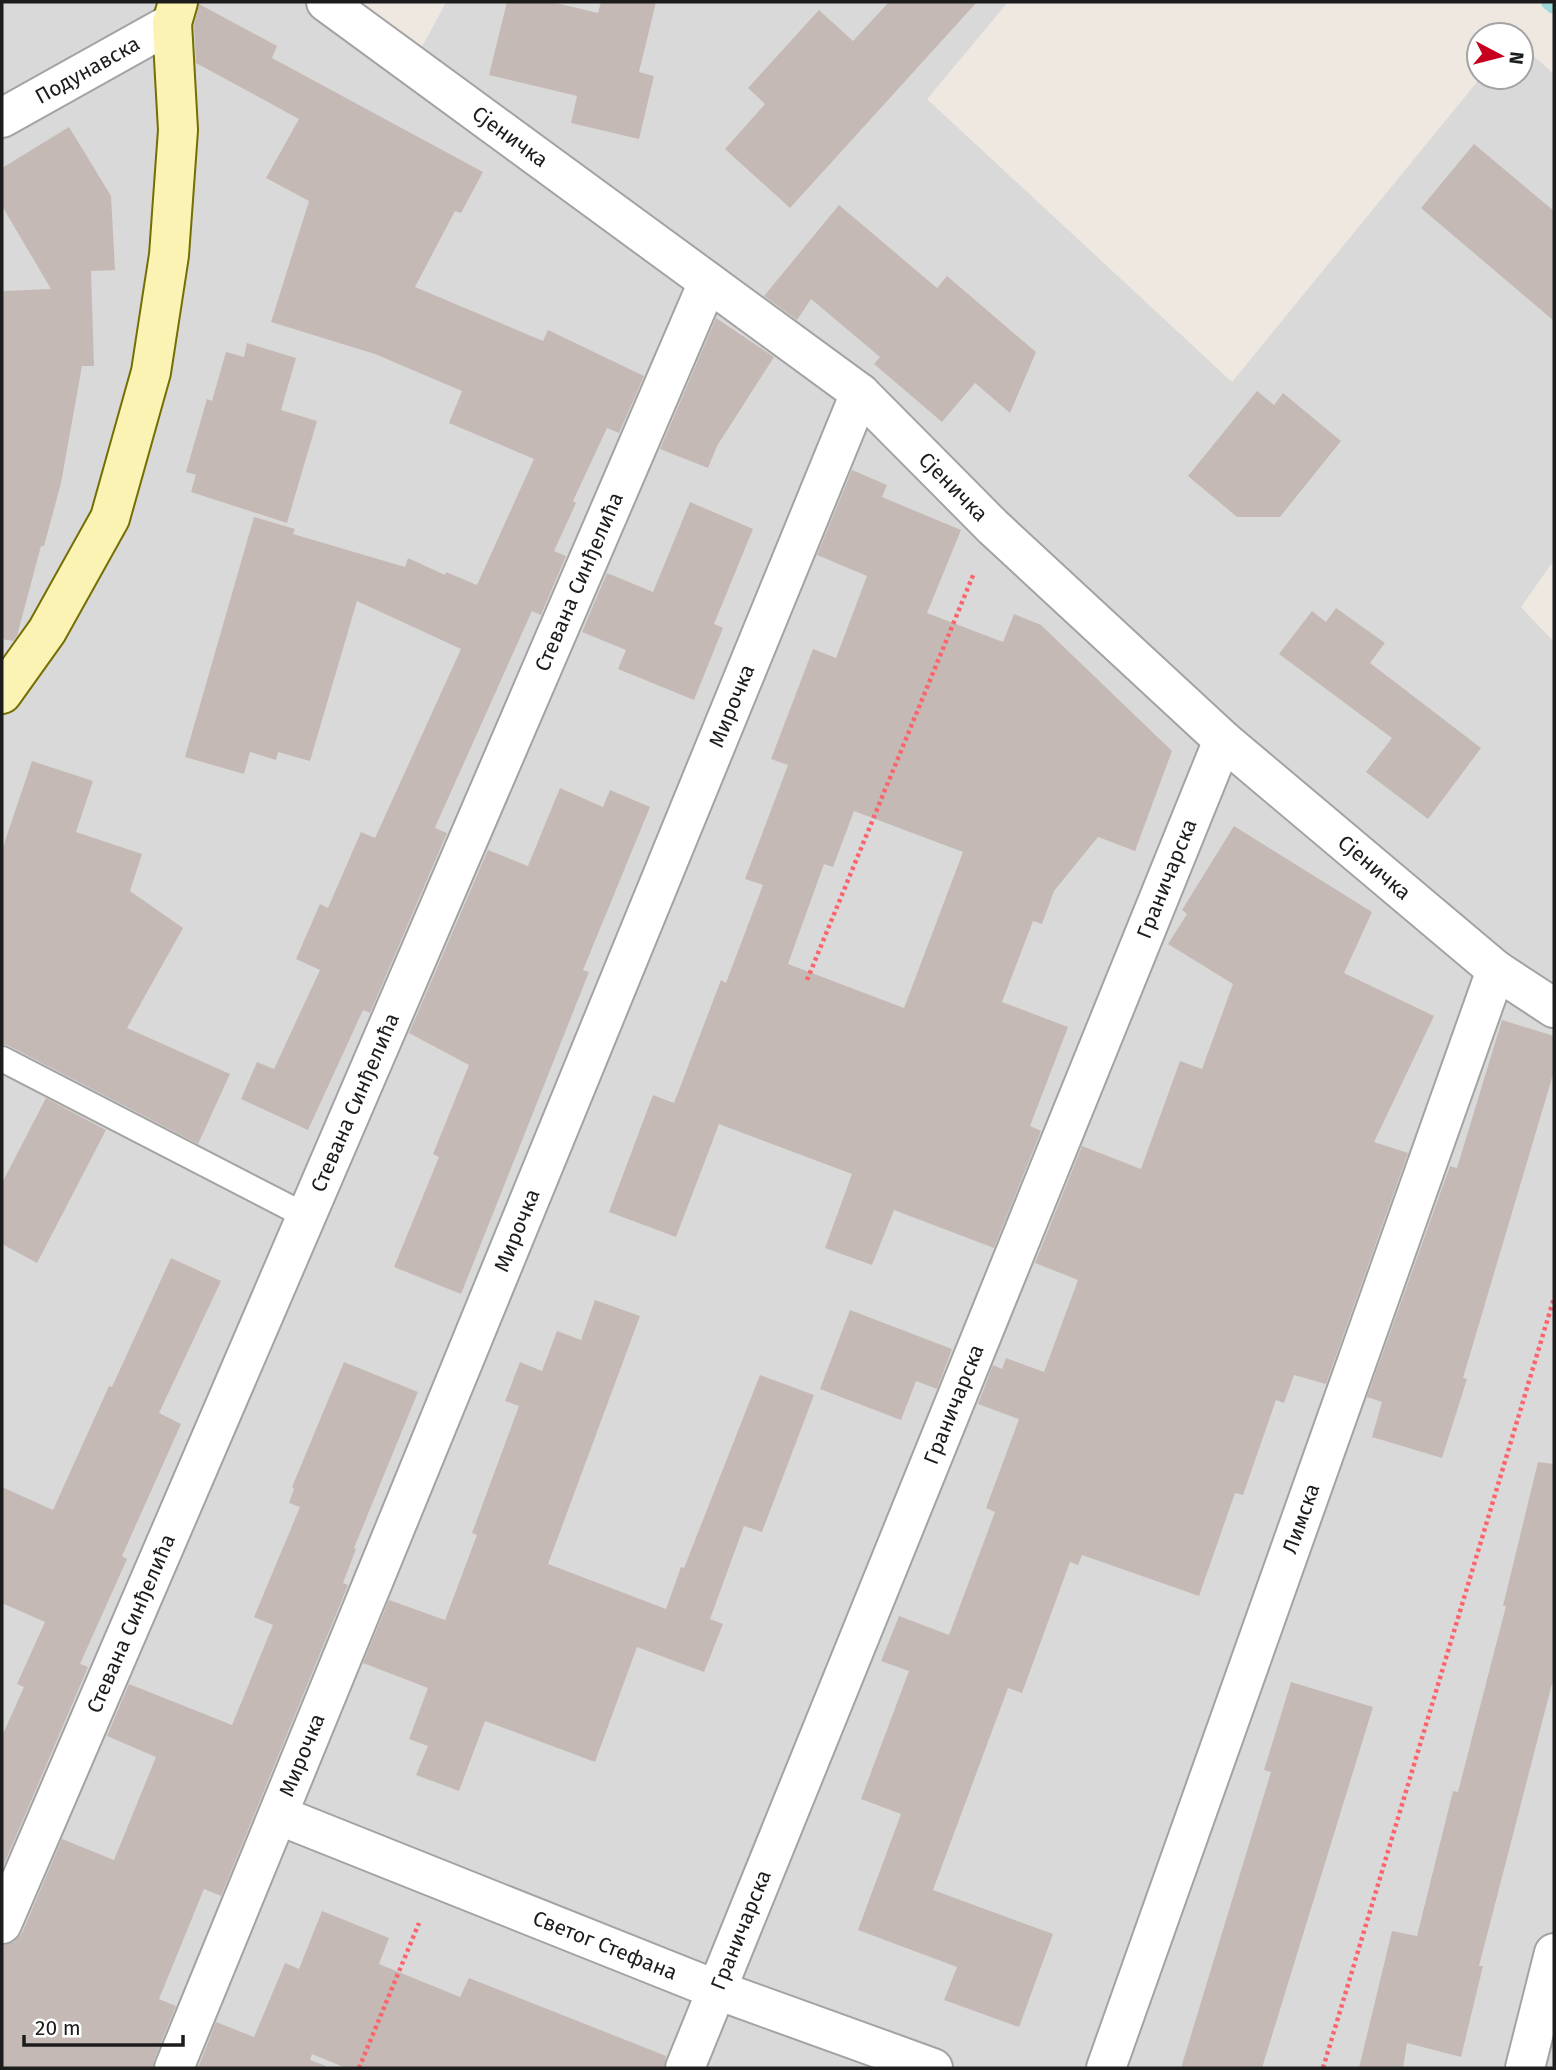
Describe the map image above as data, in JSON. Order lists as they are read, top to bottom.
{
  "streets": {
    "street": [
      "Подунавска",
      "Сјеничка",
      "Стевана Синђелића",
      "Мирочка",
      "Граничарска",
      "Лимска",
      "Светог Стефана"
    ]
  },
  "crossings": [
    ["Сјеничка", "Стевана Синђелића"],
    ["Сјеничка", "Мирочка"],
    ["Сјеничка", "Граничарска"],
    ["Сјеничка", "Лимска"],
    ["Мирочка", "Светог Стефана"],
    ["Граничарска", "Светог Стефана"]
  ],
  "scale_bar": "20 m",
  "north": "right"
}
